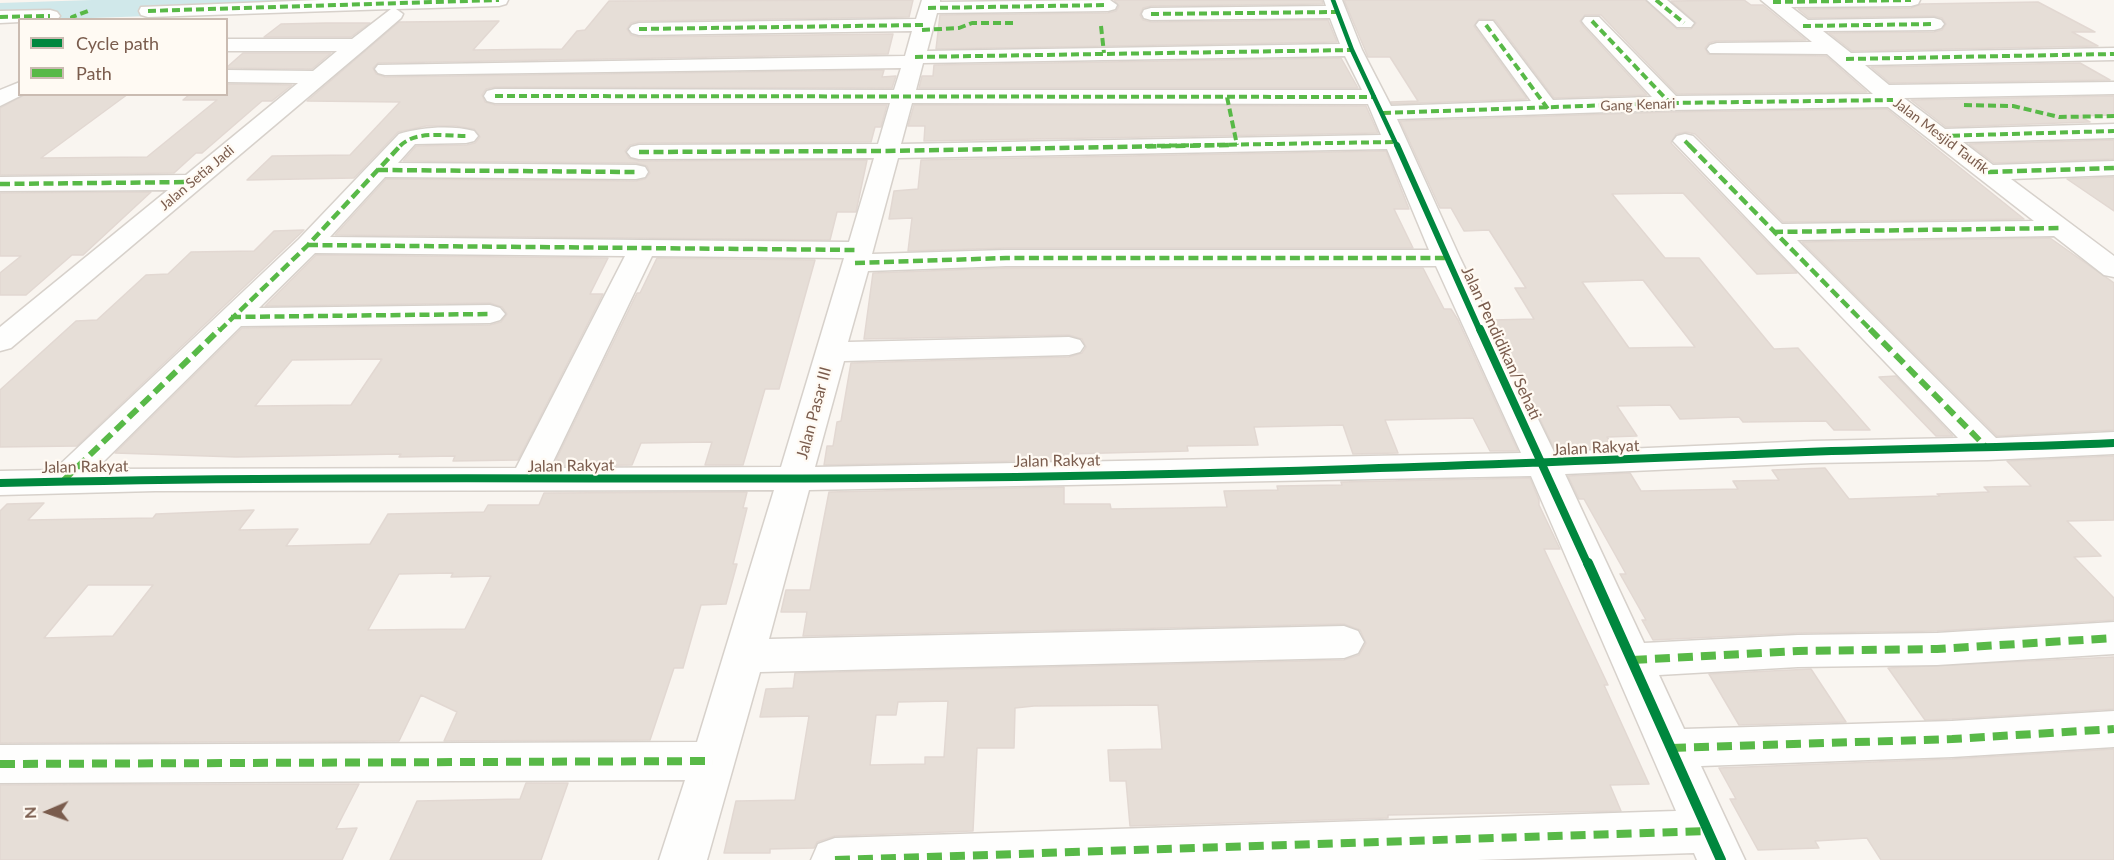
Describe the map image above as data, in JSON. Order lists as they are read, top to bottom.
{
  "streets": {
    "street": [
      "Gang Kenari",
      "Jalan Mesjid Taufik",
      "Jalan Setia Jadi",
      "Jalan Pendidikan/Sehati",
      "Jalan Pasar III",
      "Jalan Rakyat"
    ]
  },
  "crossings": [
    ["Gang Kenari", "Jalan Mesjid Taufik"],
    ["Gang Kenari", "Jalan Pendidikan/Sehati"],
    ["Gang Kenari", "Jalan Pasar III"],
    ["Jalan Pendidikan/Sehati", "Jalan Rakyat"],
    ["Jalan Pasar III", "Jalan Rakyat"]
  ],
  "legend": ["Cycle path", "Path"],
  "north": "left"
}
